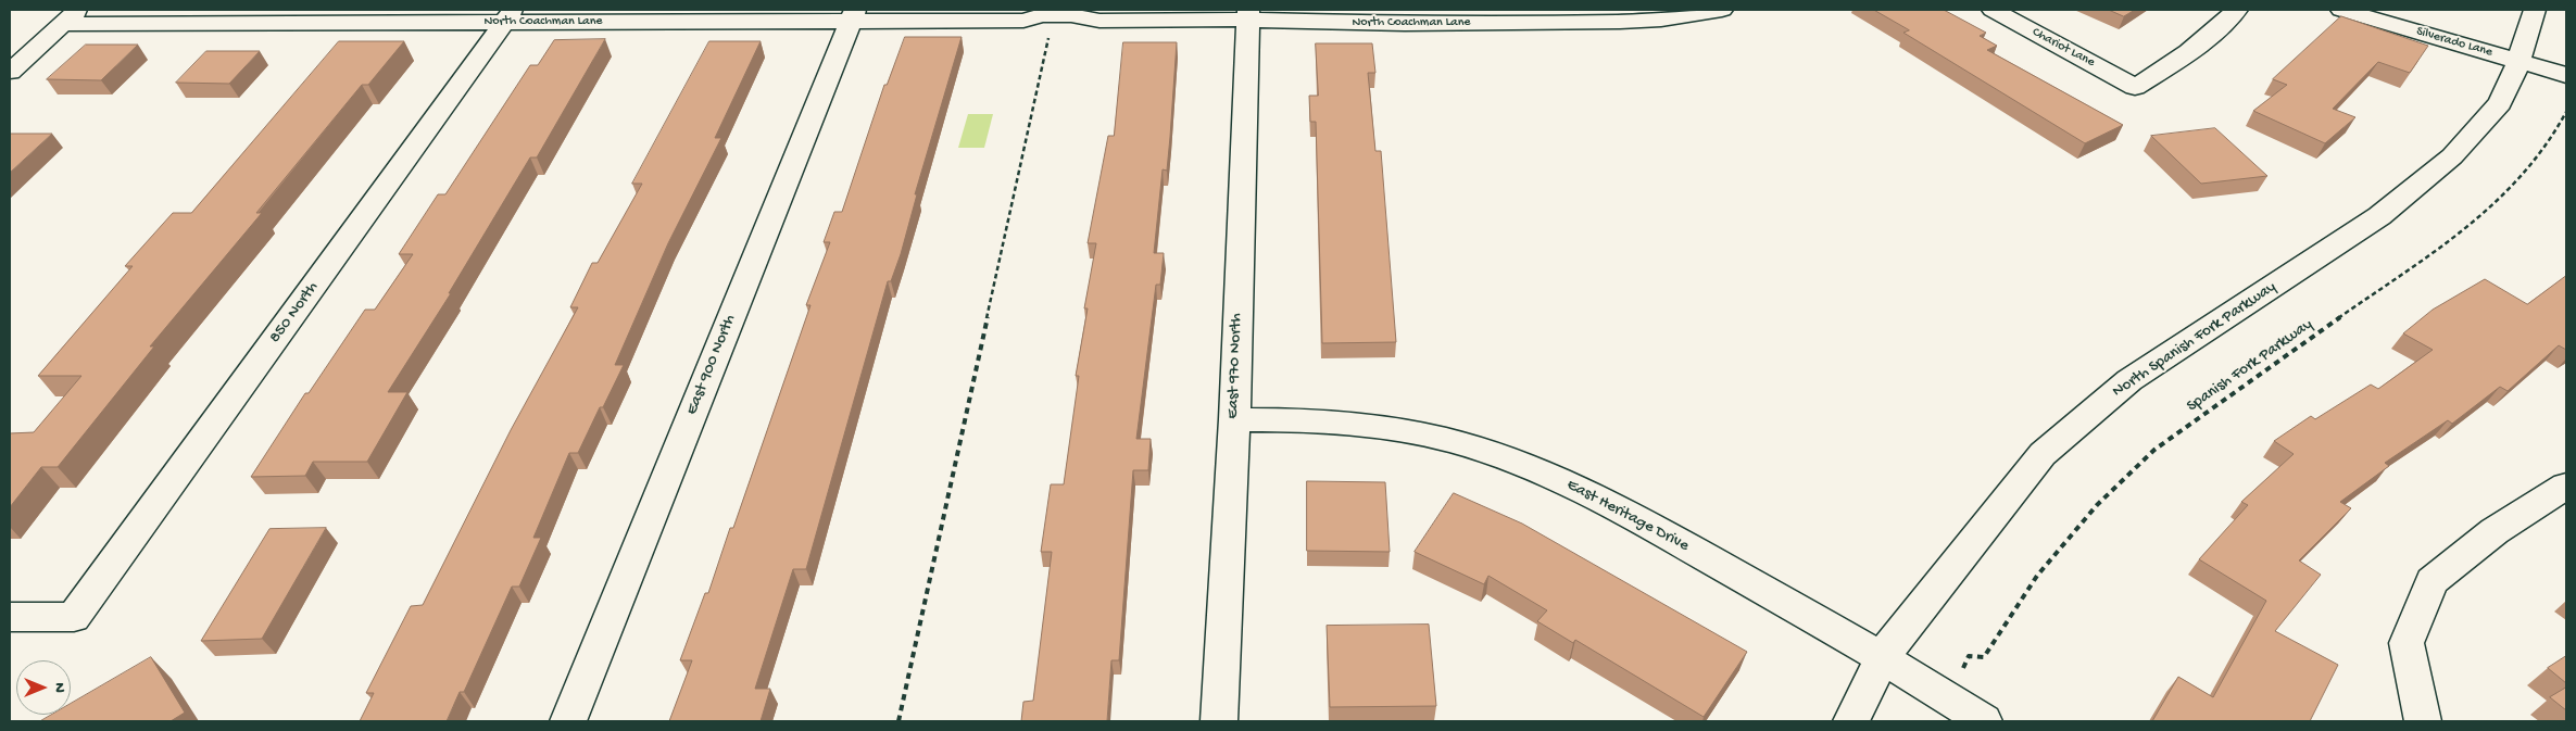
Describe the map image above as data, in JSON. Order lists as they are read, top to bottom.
{
  "streets": {
    "street": [
      "North Coachman Lane",
      "Silverado Lane",
      "Chariot Lane",
      "850 North",
      "North Spanish Fork Parkway",
      "East 900 North",
      "East 970 North",
      "East Heritage Drive"
    ],
    "path": ["Spanish Fork Parkway"]
  },
  "crossings": [
    ["North Coachman Lane", "850 North"],
    ["North Coachman Lane", "East 900 North"],
    ["North Coachman Lane", "East 970 North"],
    ["Silverado Lane", "North Spanish Fork Parkway"],
    ["North Spanish Fork Parkway", "East Heritage Drive"],
    ["East 970 North", "East Heritage Drive"]
  ],
  "north": "right"
}
